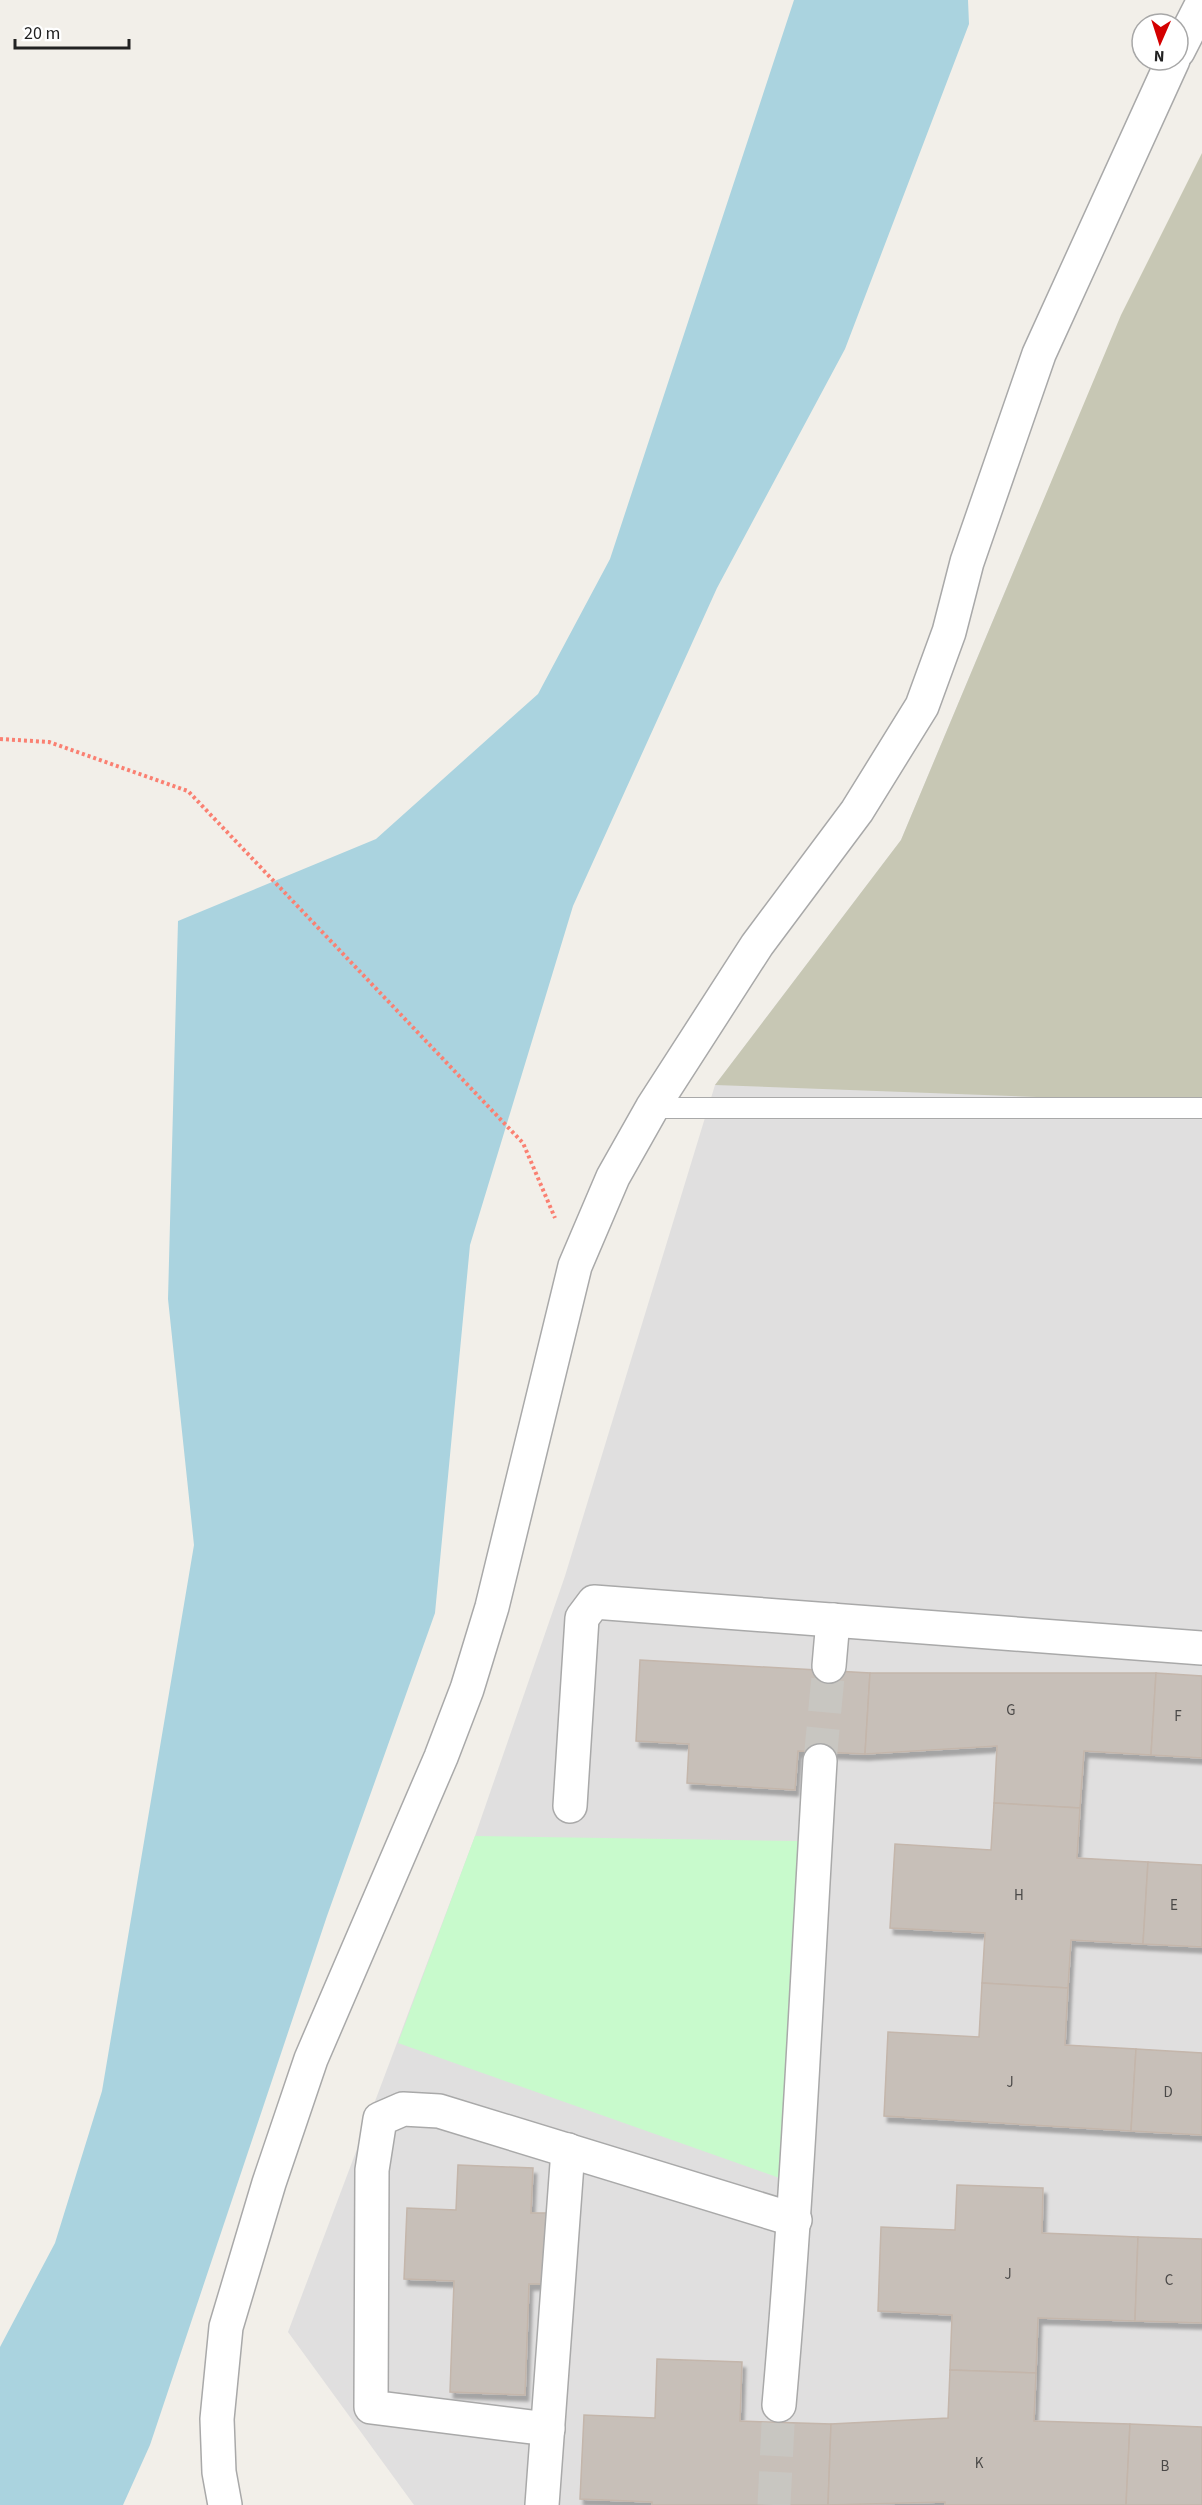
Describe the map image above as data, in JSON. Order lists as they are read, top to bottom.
{
  "house_numbers": [
    "G",
    "F",
    "H",
    "E",
    "J",
    "D",
    "J",
    "C",
    "K",
    "B"
  ],
  "scale_bar": "20 m",
  "north": "bottom"
}
